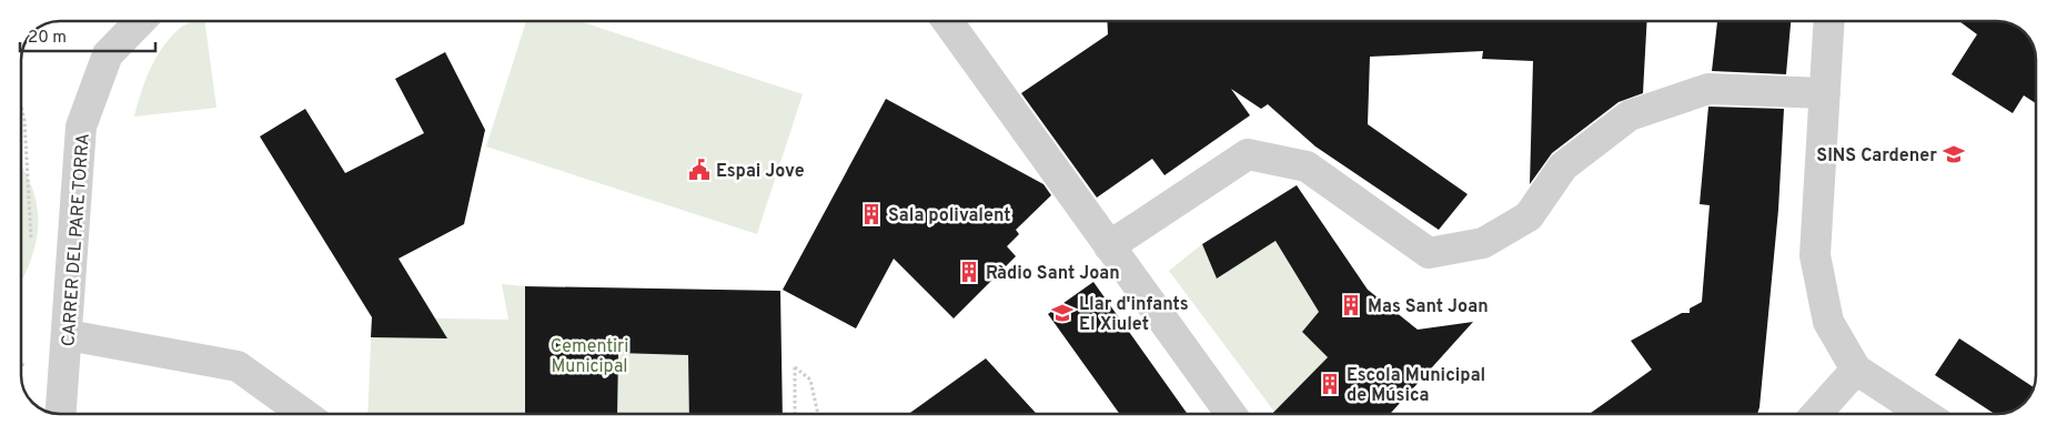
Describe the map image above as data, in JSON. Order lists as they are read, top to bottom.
{
  "streets": {
    "street": ["CARRER DEL PARE TORRA"]
  },
  "parks": ["Cementiri Municipal"],
  "places": {
    "school or university": ["SINS Cardener", "Llar d'infants El Xiulet"],
    "public building": ["Espai Jove"],
    "building": [
      "Sala polivalent",
      "Ràdio Sant Joan",
      "Mas Sant Joan",
      "Escola Municipal de Música"
    ]
  },
  "scale_bar": "20 m"
}
